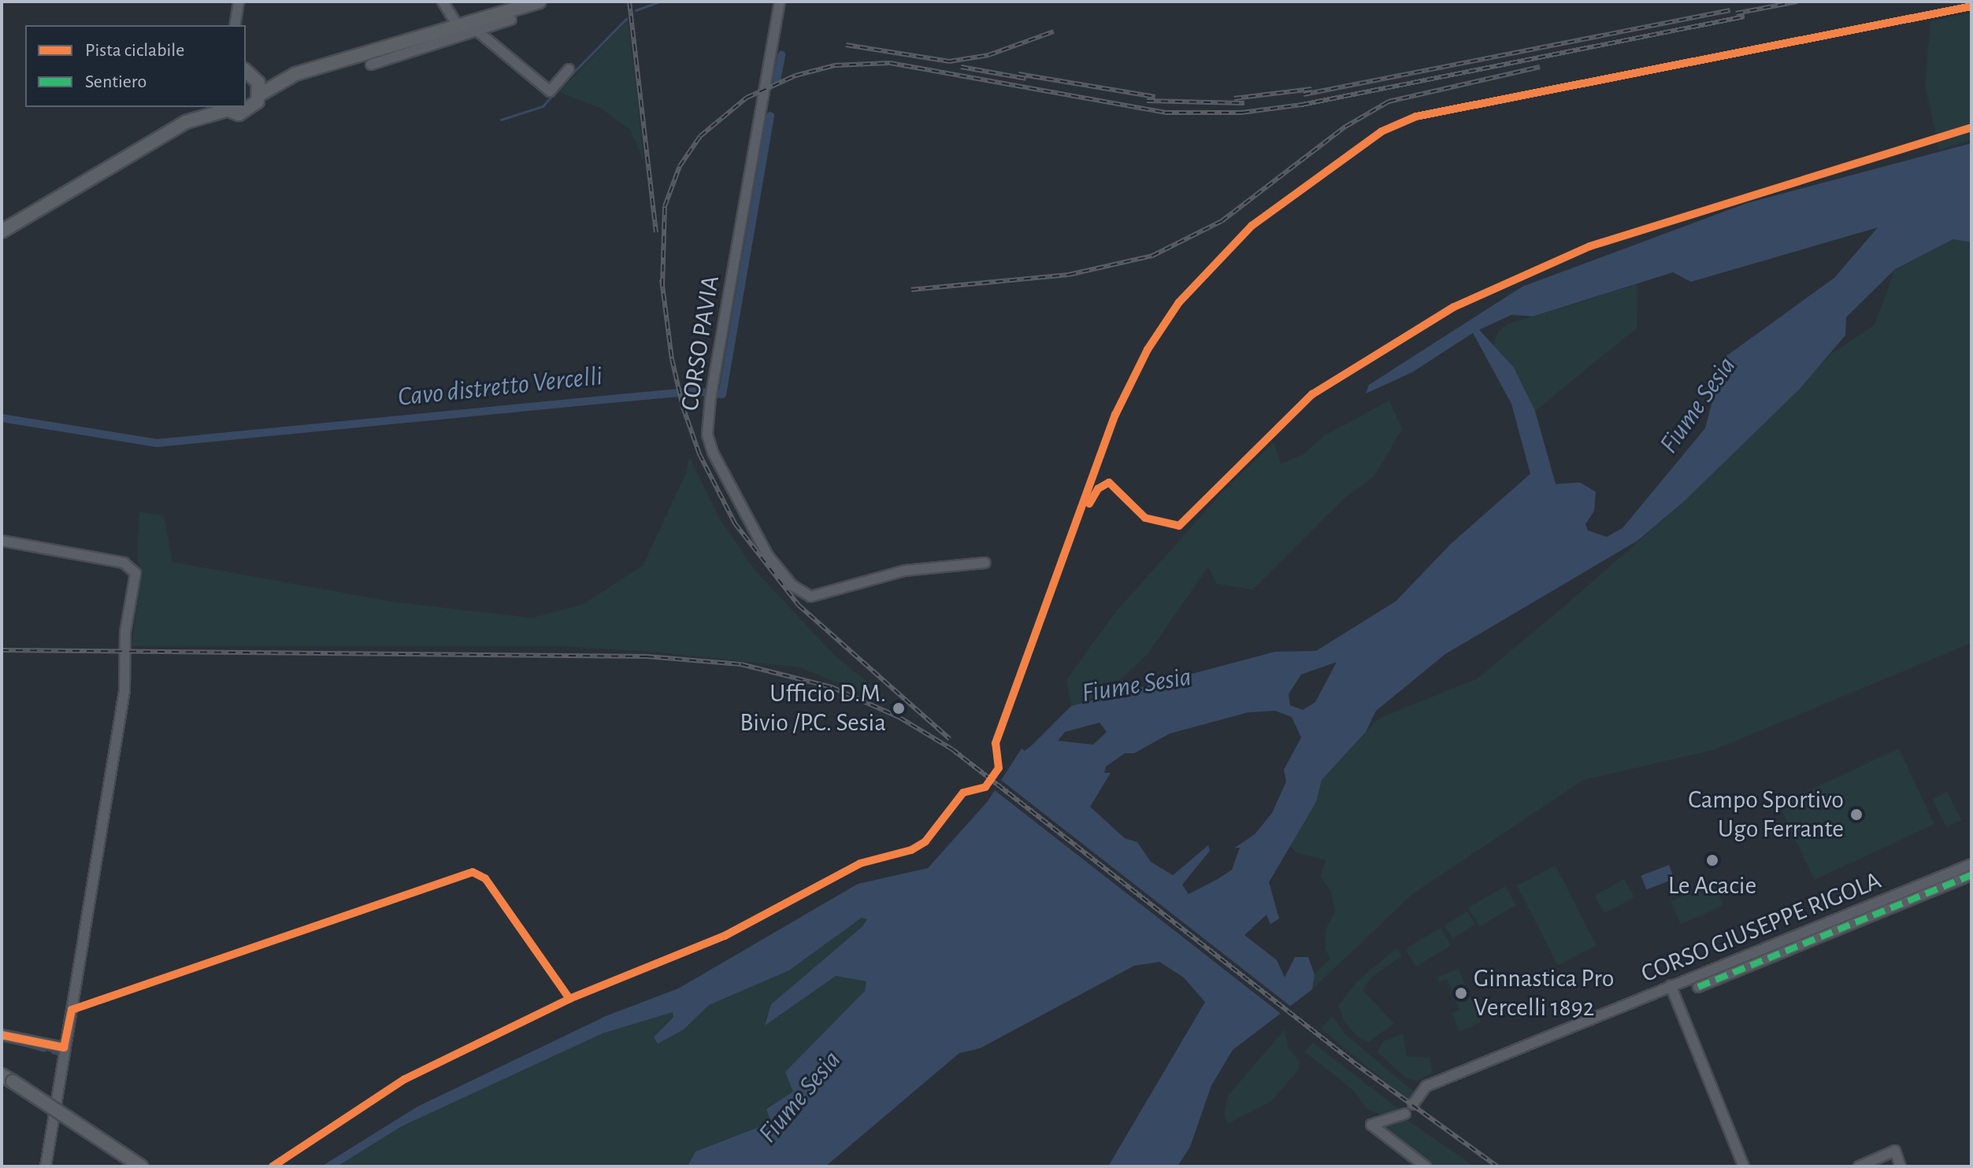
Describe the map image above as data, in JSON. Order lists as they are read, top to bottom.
{
  "streets": {
    "street": ["CORSO PAVIA", "CORSO GIUSEPPE RIGOLA"]
  },
  "water": ["Cavo distretto Vercelli", "Fiume Sesia"],
  "places": [
    "Ufficio D.M. Bivio /P.C. Sesia",
    "Campo Sportivo Ugo Ferrante",
    "Le Acacie",
    "Ginnastica Pro Vercelli 1892"
  ],
  "legend": ["Pista ciclabile", "Sentiero"]
}
